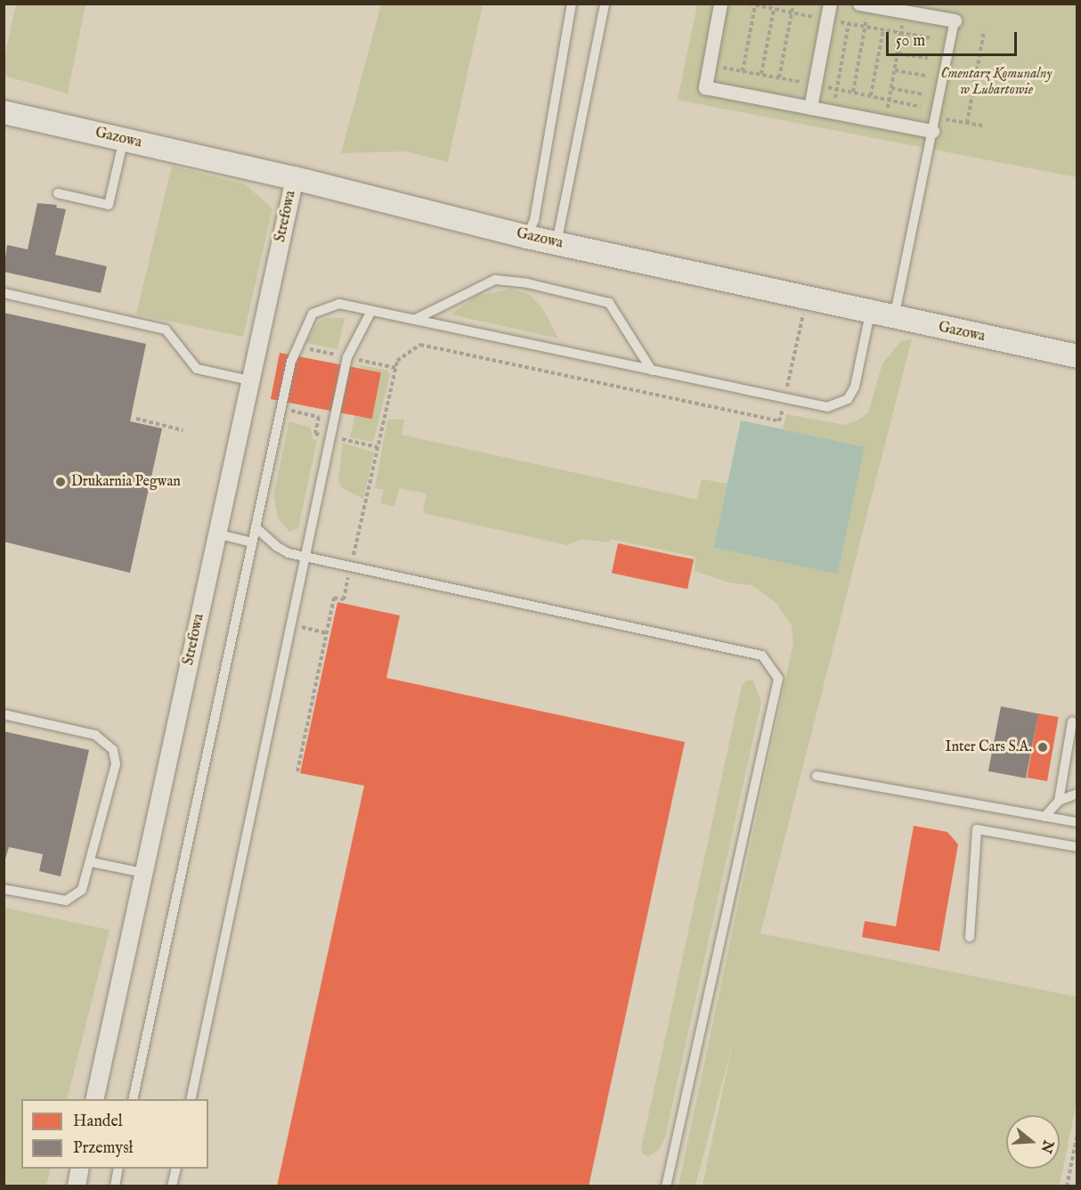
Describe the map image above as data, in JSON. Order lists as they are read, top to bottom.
{
  "streets": {
    "street": ["Gazowa", "Strefowa"]
  },
  "crossings": [
    ["Gazowa", "Strefowa"]
  ],
  "parks": ["Cmentarz Komunalny w Lubartowie"],
  "places": ["Drukarnia Pegwan", "Inter Cars S.A."],
  "legend": ["Handel", "Przemysł"],
  "scale_bar": "50 m",
  "north": "right"
}
